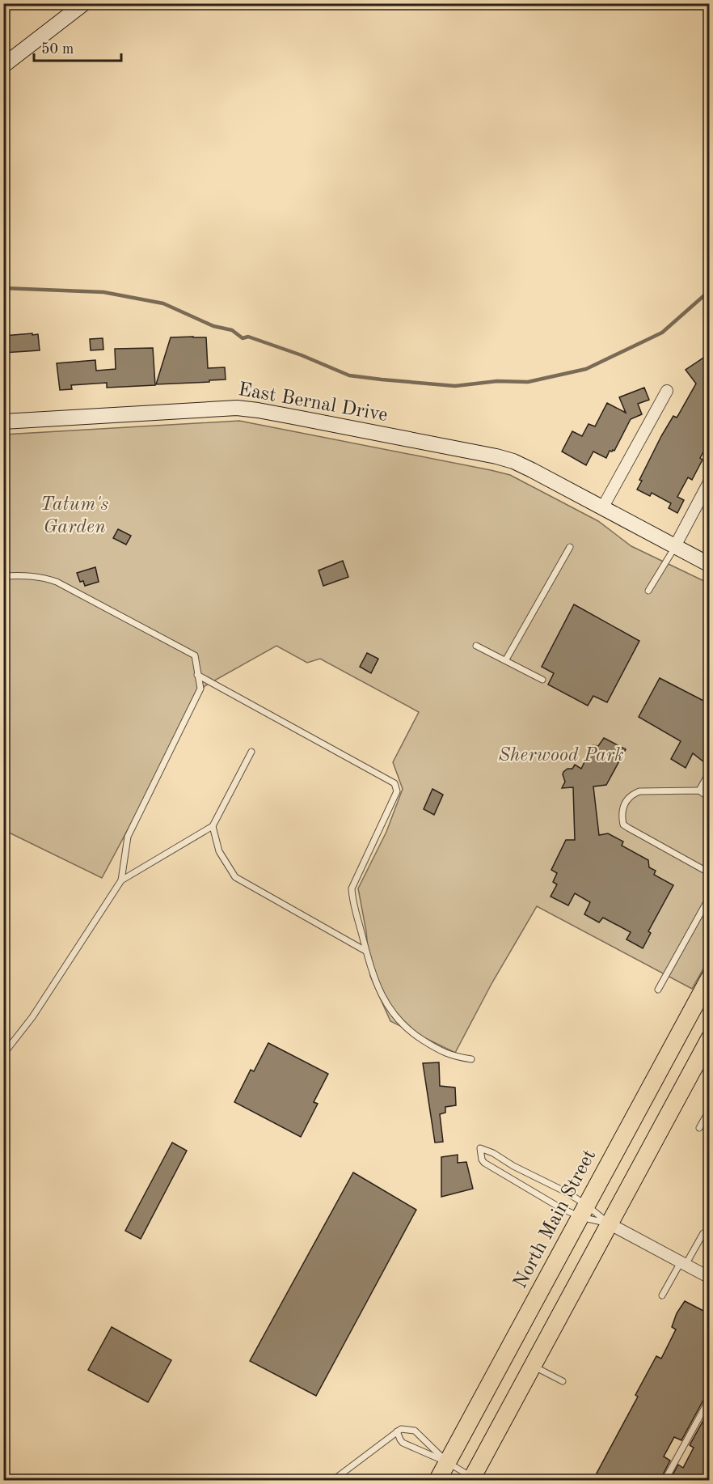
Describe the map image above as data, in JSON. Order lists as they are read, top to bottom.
{
  "streets": {
    "main road": ["East Bernal Drive", "North Main Street"]
  },
  "parks": ["Tatum's Garden", "Sherwood Park"],
  "scale_bar": "50 m"
}
